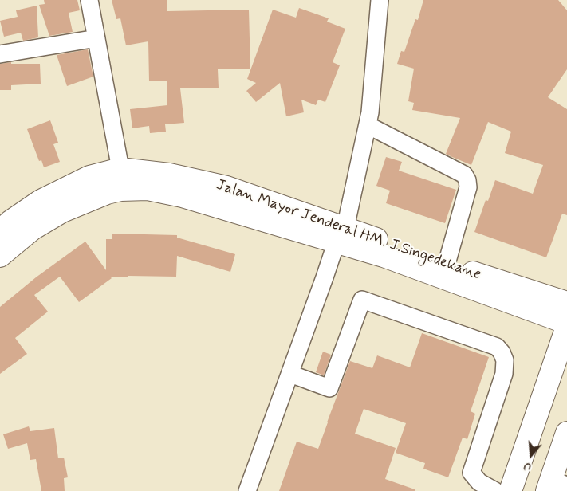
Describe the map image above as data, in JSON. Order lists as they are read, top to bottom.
{
  "streets": {
    "main road": ["Jalan Mayor Jenderal HM. J.Singedekane"]
  },
  "north": "bottom"
}
